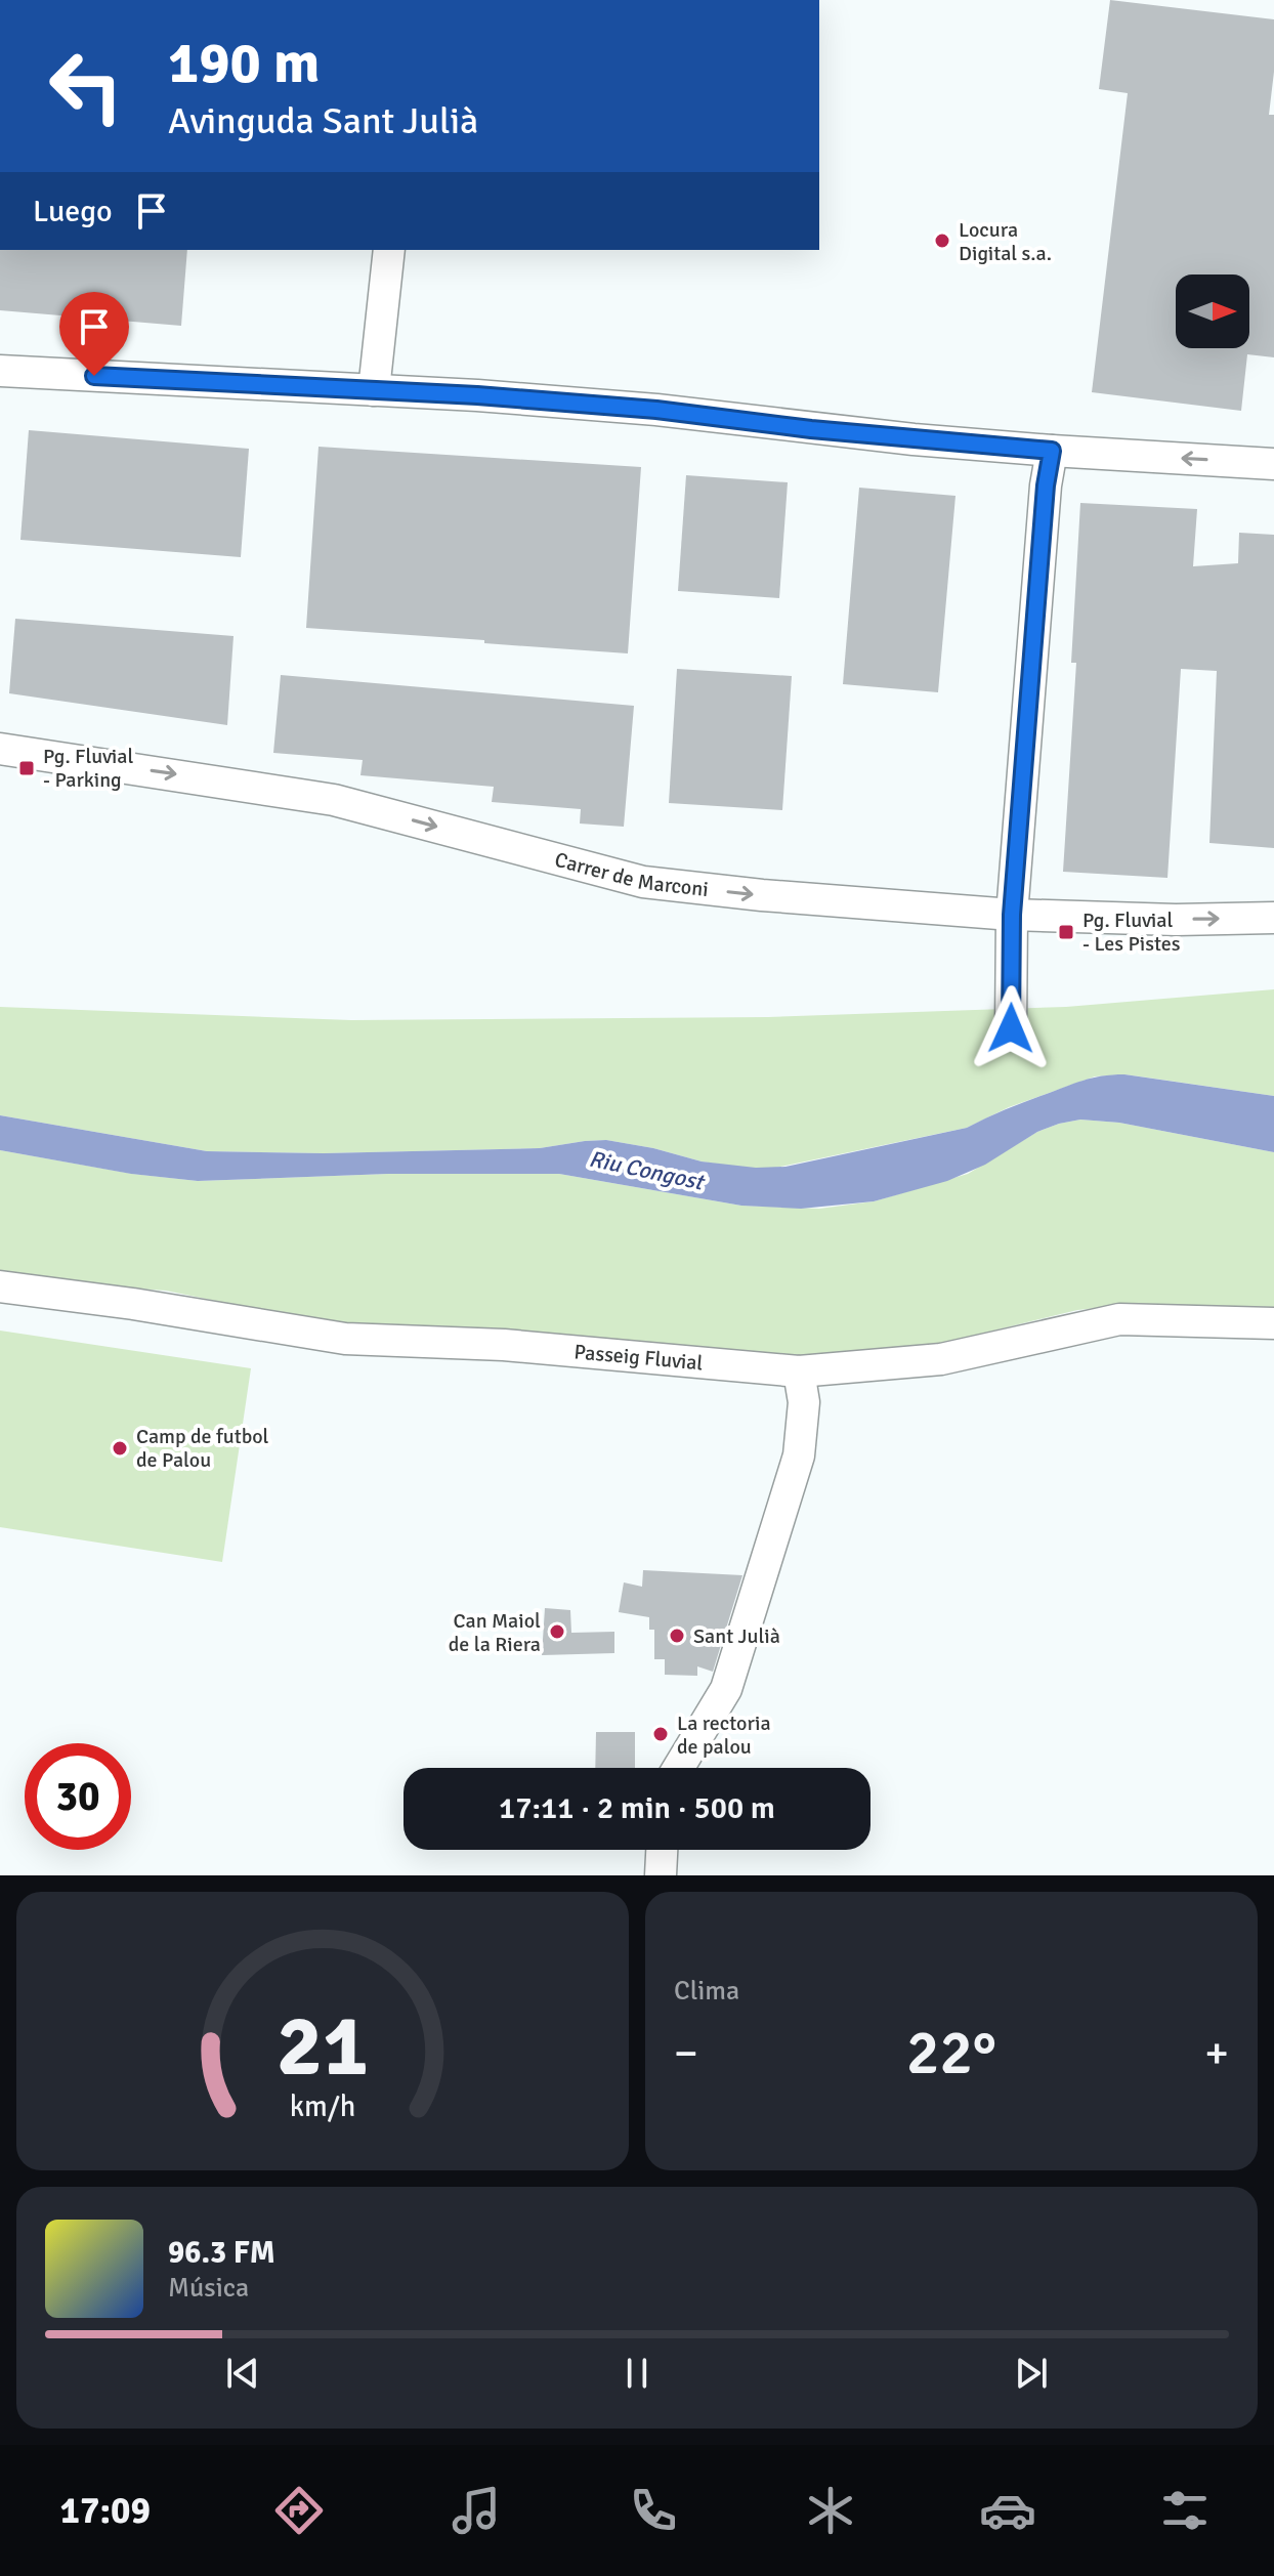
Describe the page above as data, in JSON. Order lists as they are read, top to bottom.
{
  "streets": {
    "street": ["Carrer de Marconi", "Passeig Fluvial"]
  },
  "one_way": ["Carrer de Marconi"],
  "water": ["Riu Congost"],
  "places": {
    "other": [
      "Locura Digital s.a.",
      "Camp de futbol de Palou",
      "Can Maiol de la Riera",
      "Sant Julià",
      "La rectoria de palou"
    ],
    "transit": ["Pg. Fluvial - Parking", "Pg. Fluvial - Les Pistes"]
  },
  "north": "right",
  "page": {
    "turn": ["190 m", "Avinguda Sant Julià"],
    "then": "Luego",
    "limit": "30",
    "trip": "17:11 · 2 min · 500 m",
    "tile": "Clima",
    "heat": ["−", "22°", "+"],
    "song": ["96.3 FM", "Música"],
    "tabs": "17:09",
    "gauge": ["21", "km/h"]
  }
}
